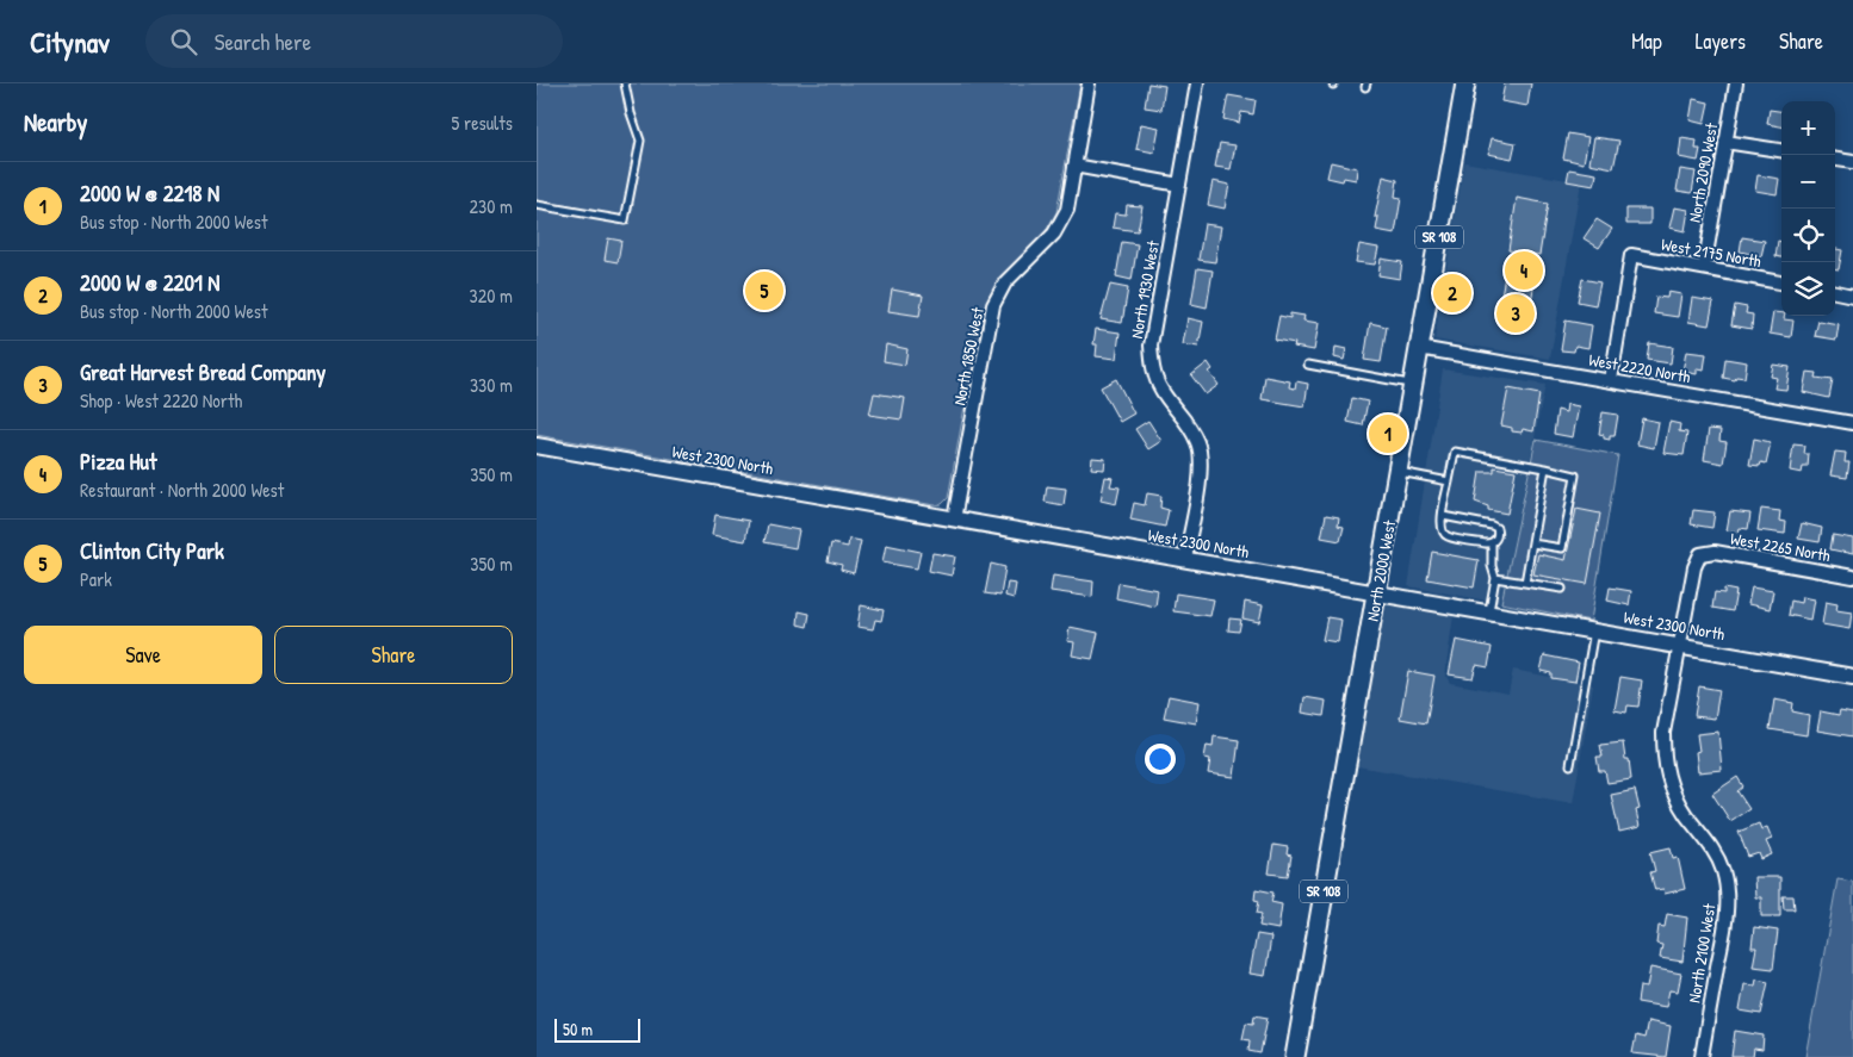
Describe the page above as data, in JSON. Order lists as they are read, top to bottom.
{
  "streets": {
    "main road": ["SR 108", "North 2000 West"],
    "street": [
      "North 2090 West",
      "West 2175 North",
      "North 1930 West",
      "North 1850 West",
      "West 2220 North",
      "West 2300 North",
      "West 2265 North",
      "North 2100 West"
    ]
  },
  "crossings": [
    ["North 2090 West", "West 2175 North"],
    ["West 2175 North", "West 2220 North"],
    ["North 1930 West", "West 2300 North"],
    ["North 1850 West", "West 2300 North"],
    ["West 2220 North", "North 2000 West"],
    ["West 2300 North", "North 2000 West"],
    ["West 2300 North", "North 2100 West"],
    ["West 2265 North", "North 2100 West"]
  ],
  "scale_bar": "50 m",
  "page": {
    "header": "Citynav",
    "search": "Search here",
    "nav": ["Map", "Layers", "Share"],
    "heading": ["Nearby", "5 results"],
    "map_buttons": ["+", "−"],
    "list": [
      {
        "mark": "1",
        "name": "2000 W @ 2218 N",
        "note": "Bus stop · North 2000 West",
        "value": "230 m"
      },
      {
        "mark": "2",
        "name": "2000 W @ 2201 N",
        "note": "Bus stop · North 2000 West",
        "value": "320 m"
      },
      {
        "mark": "3",
        "name": "Great Harvest Bread Company",
        "note": "Shop · West 2220 North",
        "value": "330 m"
      },
      {
        "mark": "4",
        "name": "Pizza Hut",
        "note": "Restaurant · North 2000 West",
        "value": "350 m"
      },
      {
        "mark": "5",
        "name": "Clinton City Park",
        "note": "Park",
        "value": "350 m"
      }
    ],
    "pins": [
      "4",
      "5",
      "2",
      "3",
      "1"
    ],
    "buttons": ["Save", "Share"],
    "scale": "50 m"
  }
}
